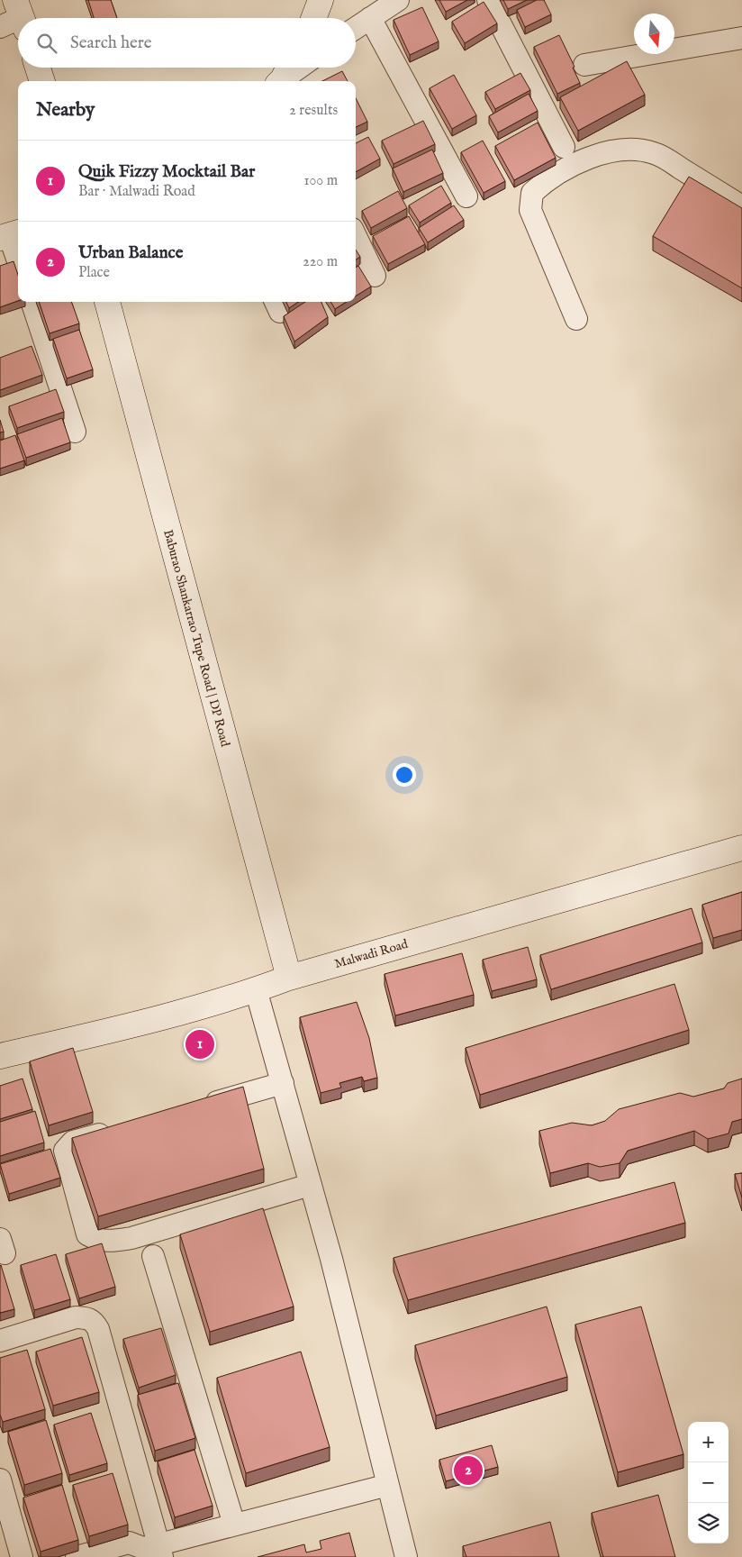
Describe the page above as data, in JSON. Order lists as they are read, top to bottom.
{
  "streets": {
    "street": ["Baburao Shankarrao Tupe Road | DP Road", "Malwadi Road"]
  },
  "crossings": [
    ["Baburao Shankarrao Tupe Road | DP Road", "Malwadi Road"]
  ],
  "north": "bottom",
  "page": {
    "search": "Search here",
    "heading": ["Nearby", "2 results"],
    "list": [
      {
        "mark": "1",
        "name": "Quik Fizzy Mocktail Bar",
        "note": "Bar · Malwadi Road",
        "value": "100 m"
      },
      {
        "mark": "2",
        "name": "Urban Balance",
        "note": "Place",
        "value": "220 m"
      }
    ],
    "pins": ["1", "2"],
    "map_buttons": ["+", "−"]
  }
}
